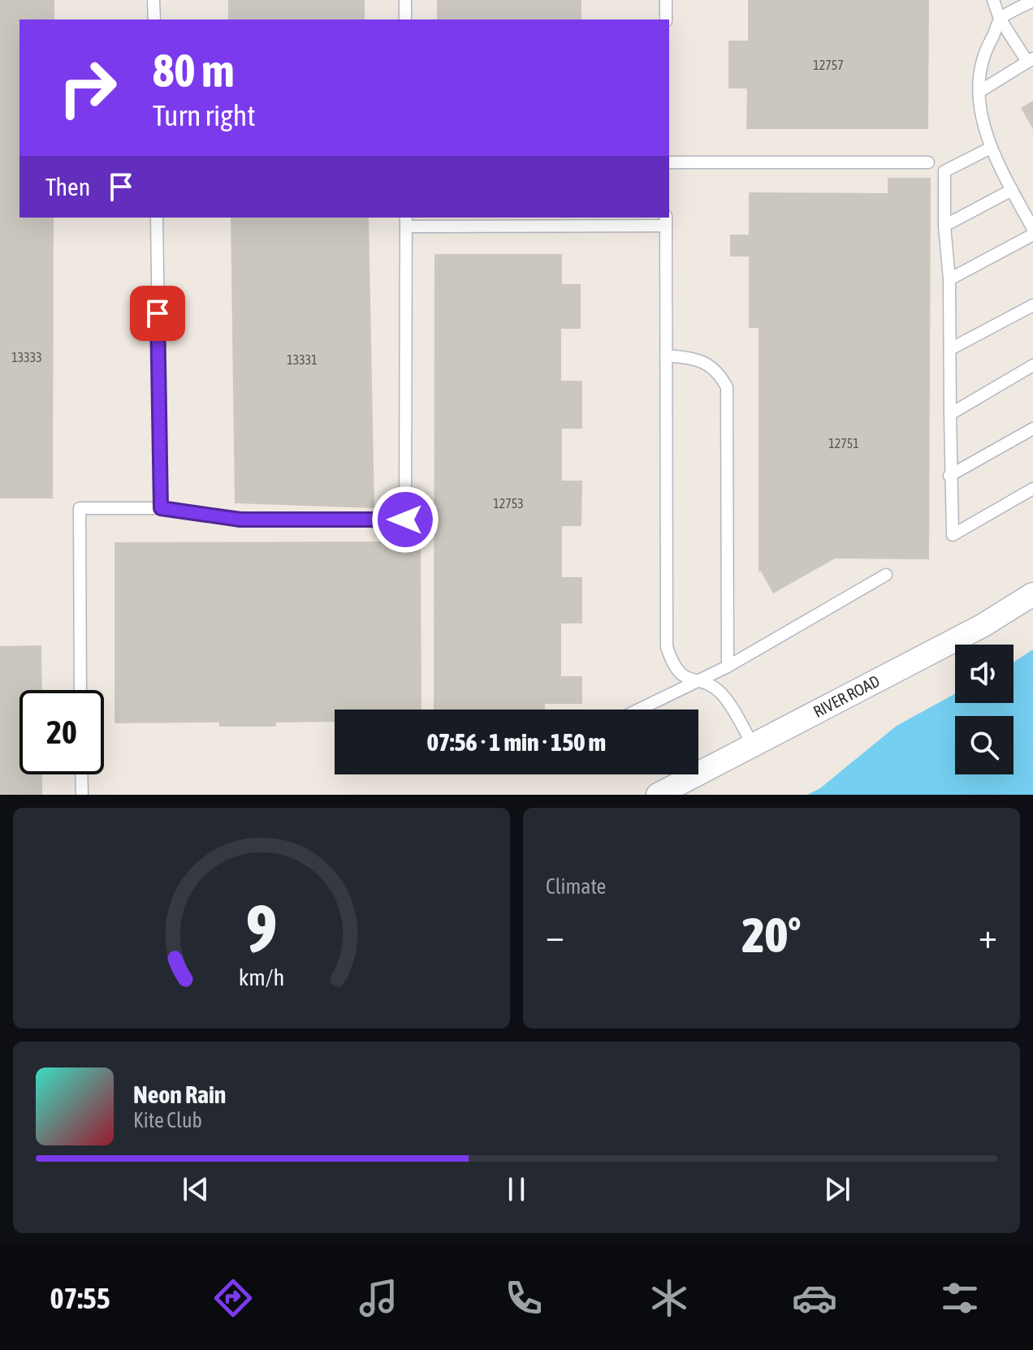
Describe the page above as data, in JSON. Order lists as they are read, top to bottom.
{
  "streets": {
    "street": ["RIVER ROAD"]
  },
  "house_numbers": [
    "12757",
    "13333",
    "13331",
    "12751",
    "12753"
  ],
  "page": {
    "turn": ["80 m", "Turn right"],
    "then": "Then",
    "limit": "20",
    "trip": "07:56 · 1 min · 150 m",
    "tile": "Climate",
    "heat": ["−", "20°", "+"],
    "song": ["Neon Rain", "Kite Club"],
    "tabs": "07:55",
    "gauge": ["9", "km/h"]
  }
}
